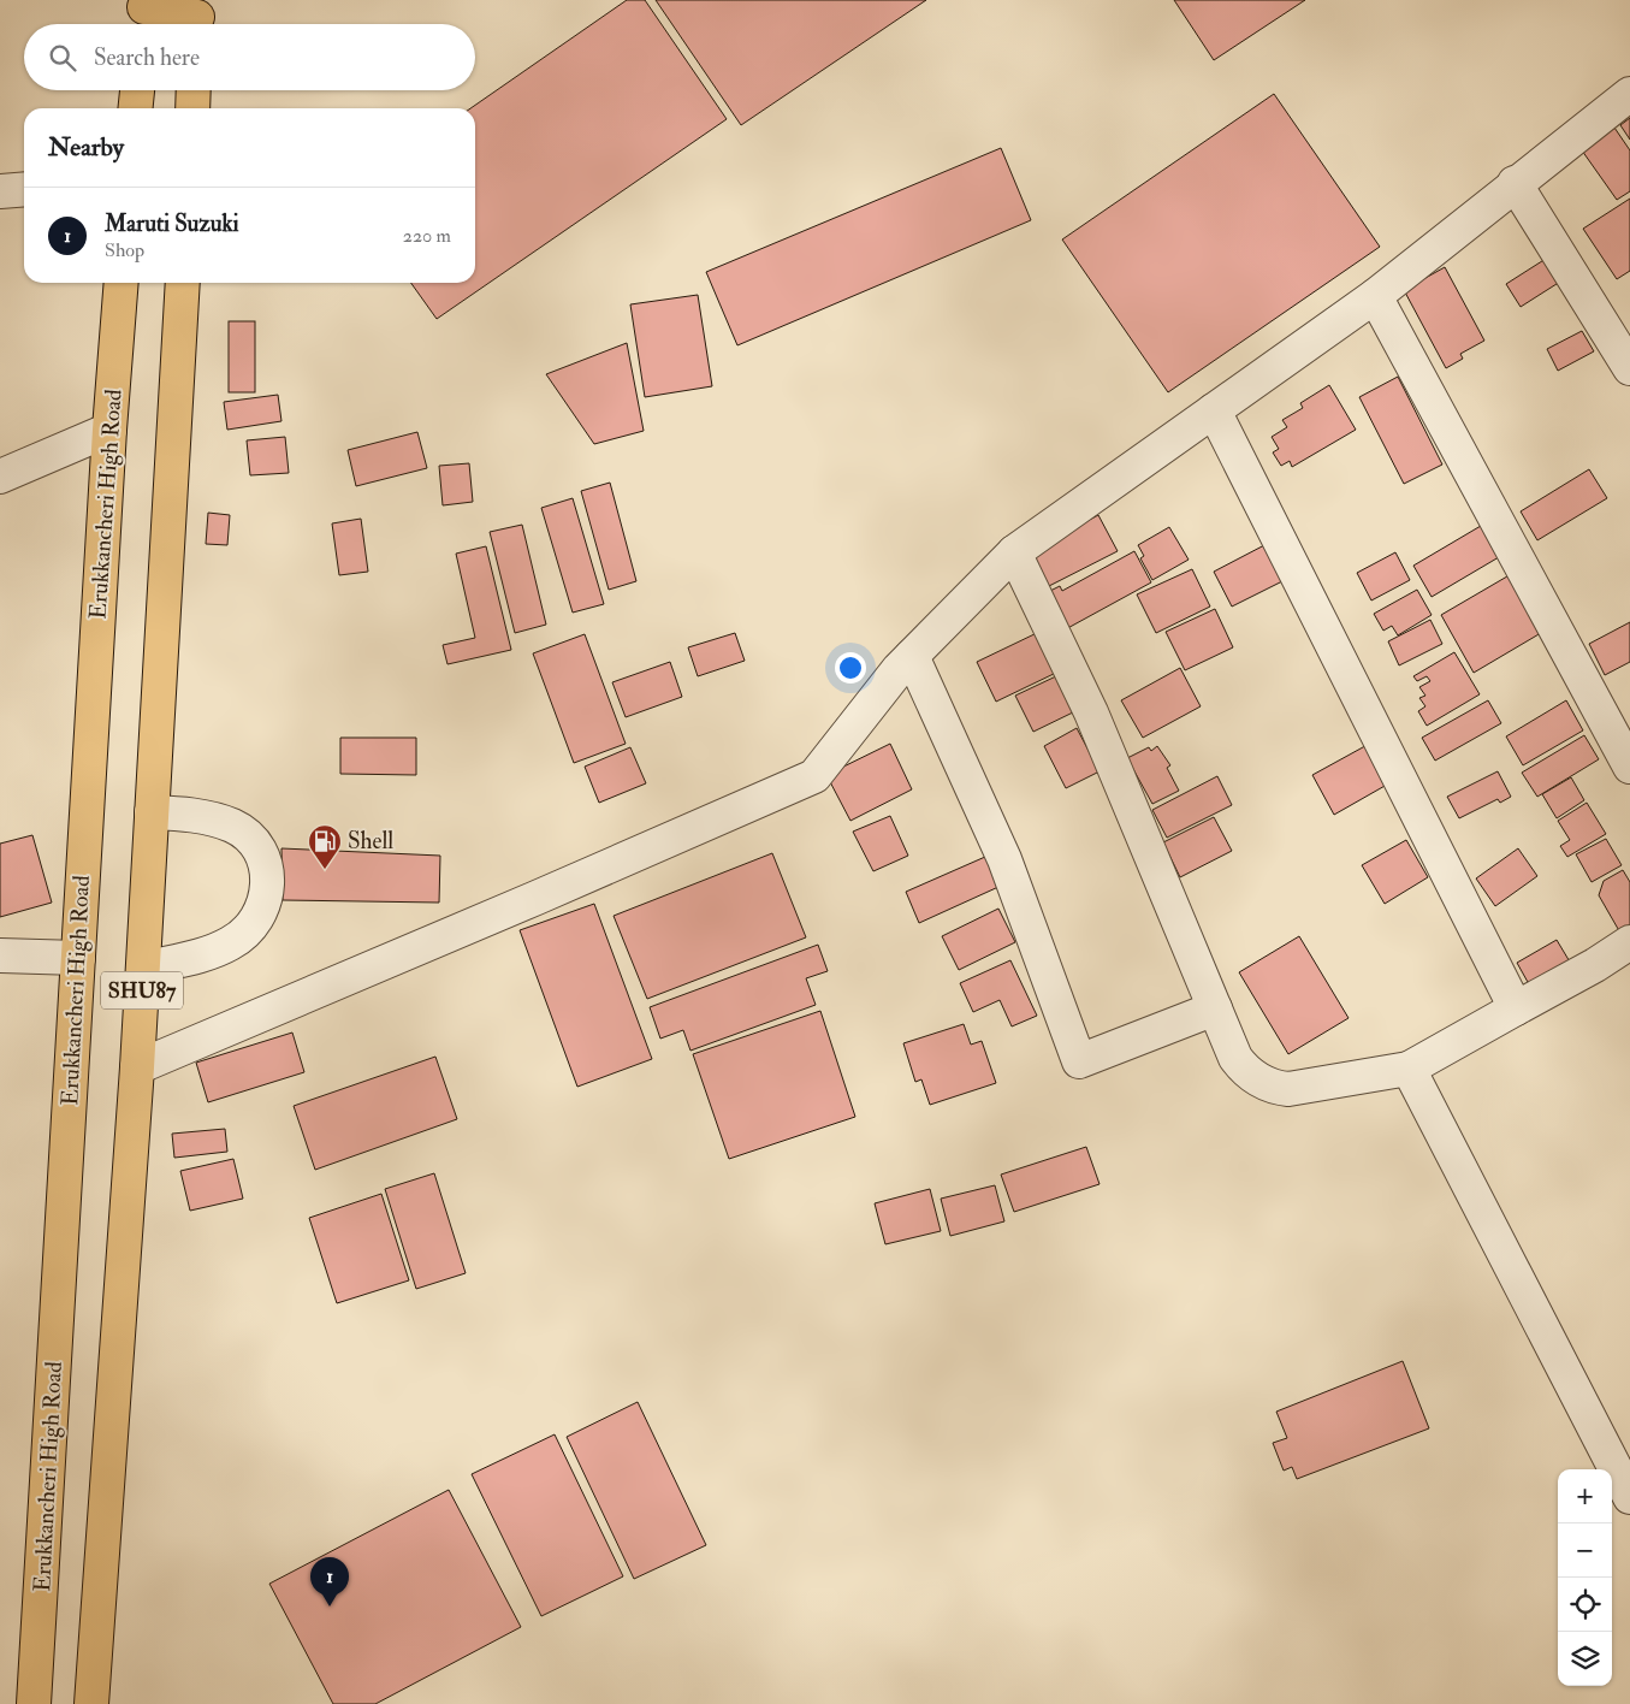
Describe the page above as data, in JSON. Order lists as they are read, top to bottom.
{
  "streets": {
    "main road": ["Erukkancheri High Road", "SHU87"]
  },
  "places": {
    "fuel station": ["Shell"]
  },
  "page": {
    "search": "Search here",
    "heading": "Nearby",
    "list": [
      {
        "mark": "1",
        "name": "Maruti Suzuki",
        "note": "Shop",
        "value": "220 m"
      }
    ],
    "map_buttons": ["+", "−"],
    "pins": "1"
  }
}
